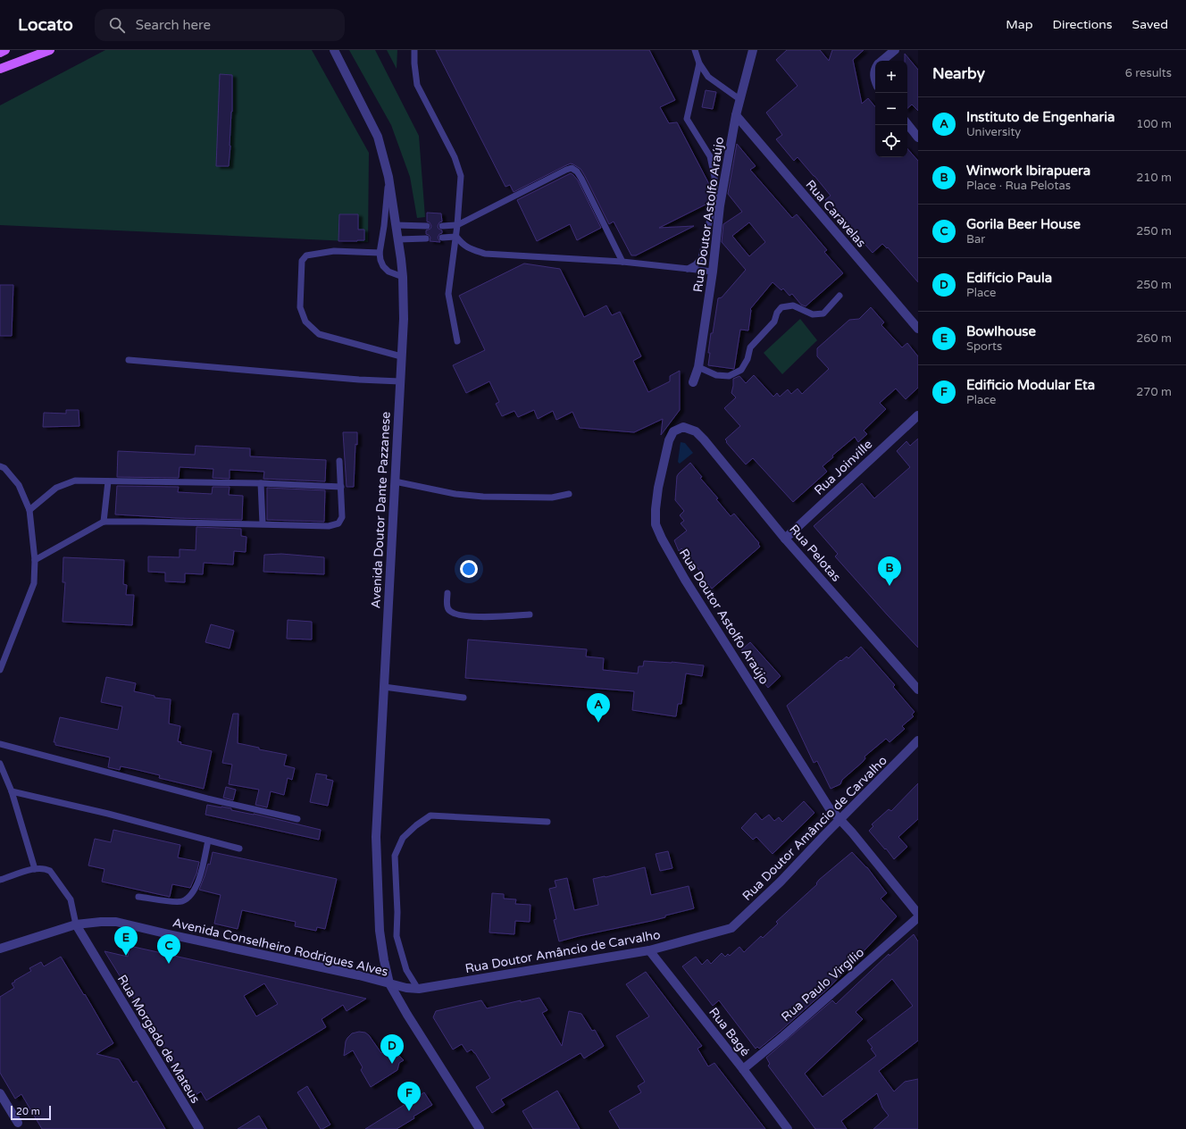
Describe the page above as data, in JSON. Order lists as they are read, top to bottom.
{
  "streets": {
    "street": [
      "Rua Caravelas",
      "Rua Doutor Astolfo Araújo",
      "Rua Joinville",
      "Avenida Doutor Dante Pazzanese",
      "Rua Pelotas",
      "Rua Doutor Amâncio de Carvalho",
      "Avenida Conselheiro Rodrigues Alves",
      "Rua Paulo Virgílio",
      "Rua Bagé",
      "Rua Morgado de Mateus"
    ]
  },
  "crossings": [
    ["Rua Caravelas", "Rua Doutor Astolfo Araújo"],
    ["Rua Doutor Astolfo Araújo", "Rua Pelotas"],
    ["Rua Doutor Astolfo Araújo", "Rua Doutor Amâncio de Carvalho"],
    ["Rua Joinville", "Rua Pelotas"],
    ["Avenida Doutor Dante Pazzanese", "Rua Doutor Amâncio de Carvalho"],
    ["Avenida Doutor Dante Pazzanese", "Avenida Conselheiro Rodrigues Alves"],
    ["Rua Doutor Amâncio de Carvalho", "Avenida Conselheiro Rodrigues Alves"],
    ["Rua Doutor Amâncio de Carvalho", "Rua Bagé"],
    ["Avenida Conselheiro Rodrigues Alves", "Rua Morgado de Mateus"],
    ["Rua Paulo Virgílio", "Rua Bagé"]
  ],
  "scale_bar": "20 m",
  "page": {
    "header": "Locato",
    "search": "Search here",
    "nav": ["Map", "Directions", "Saved"],
    "heading": ["Nearby", "6 results"],
    "map_buttons": ["+", "−"],
    "list": [
      {
        "mark": "A",
        "name": "Instituto de Engenharia",
        "note": "University",
        "value": "100 m"
      },
      {
        "mark": "B",
        "name": "Winwork Ibirapuera",
        "note": "Place · Rua Pelotas",
        "value": "210 m"
      },
      {
        "mark": "C",
        "name": "Gorila Beer House",
        "note": "Bar",
        "value": "250 m"
      },
      {
        "mark": "D",
        "name": "Edifício Paula",
        "note": "Place",
        "value": "250 m"
      },
      {
        "mark": "E",
        "name": "Bowlhouse",
        "note": "Sports",
        "value": "260 m"
      },
      {
        "mark": "F",
        "name": "Edificio Modular Eta",
        "note": "Place",
        "value": "270 m"
      }
    ],
    "pins": [
      "B",
      "A",
      "E",
      "C",
      "D",
      "F"
    ],
    "scale": "20 m"
  }
}
